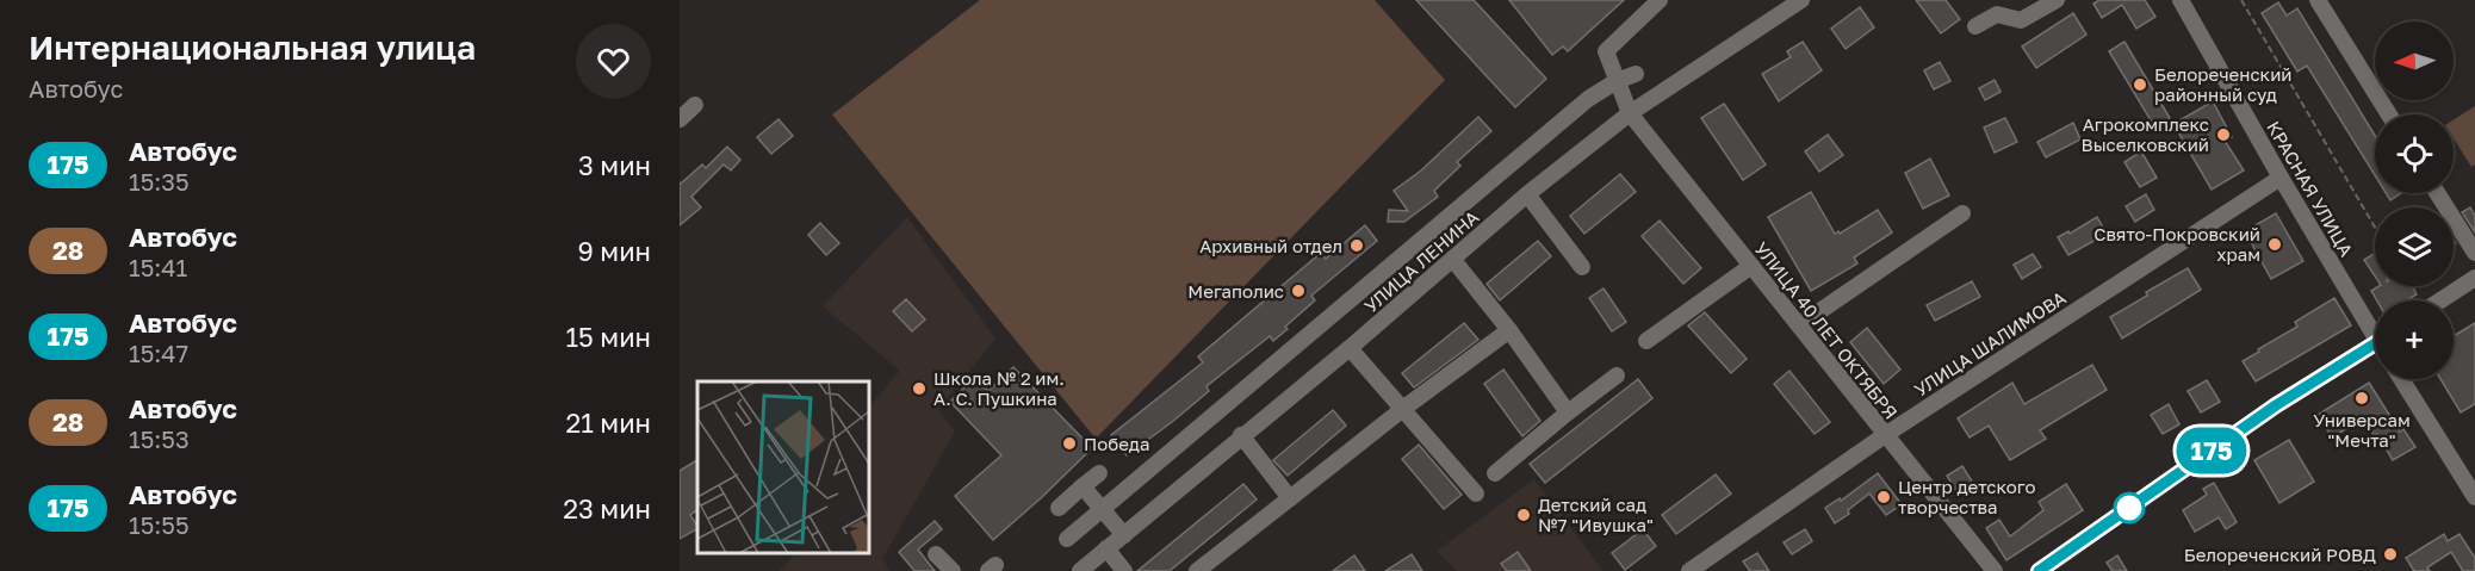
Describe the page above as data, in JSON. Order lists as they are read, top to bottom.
{
  "streets": {
    "street": [
      "КРАСНАЯ УЛИЦА",
      "УЛИЦА ЛЕНИНА",
      "УЛИЦА 40 ЛЕТ ОКТЯБРЯ",
      "УЛИЦА ШАЛИМОВА"
    ]
  },
  "crossings": [
    ["КРАСНАЯ УЛИЦА", "УЛИЦА ШАЛИМОВА"],
    ["УЛИЦА ЛЕНИНА", "УЛИЦА 40 ЛЕТ ОКТЯБРЯ"],
    ["УЛИЦА 40 ЛЕТ ОКТЯБРЯ", "УЛИЦА ШАЛИМОВА"]
  ],
  "places": [
    "Белореченский районный суд",
    "Агрокомплекс Выселковский",
    "Свято-Покровский храм",
    "Архивный отдел",
    "Мегаполис",
    "Школа № 2 им. А. С. Пушкина",
    "Универсам \"Мечта\"",
    "Победа",
    "Центр детского творчества",
    "Детский сад №7 \"Ивушка\"",
    "Белореченский РОВД"
  ],
  "lines": ["bus line 175"],
  "north": "left",
  "page": {
    "heading": ["Интернациональная улица", "Автобус"],
    "on_map": "175",
    "map_buttons": "+",
    "list": [
      {
        "mark": "175",
        "name": "Автобус",
        "note": "15:35",
        "value": "3 мин"
      },
      {
        "mark": "28",
        "name": "Автобус",
        "note": "15:41",
        "value": "9 мин"
      },
      {
        "mark": "175",
        "name": "Автобус",
        "note": "15:47",
        "value": "15 мин"
      },
      {
        "mark": "28",
        "name": "Автобус",
        "note": "15:53",
        "value": "21 мин"
      },
      {
        "mark": "175",
        "name": "Автобус",
        "note": "15:55",
        "value": "23 мин"
      }
    ]
  }
}
